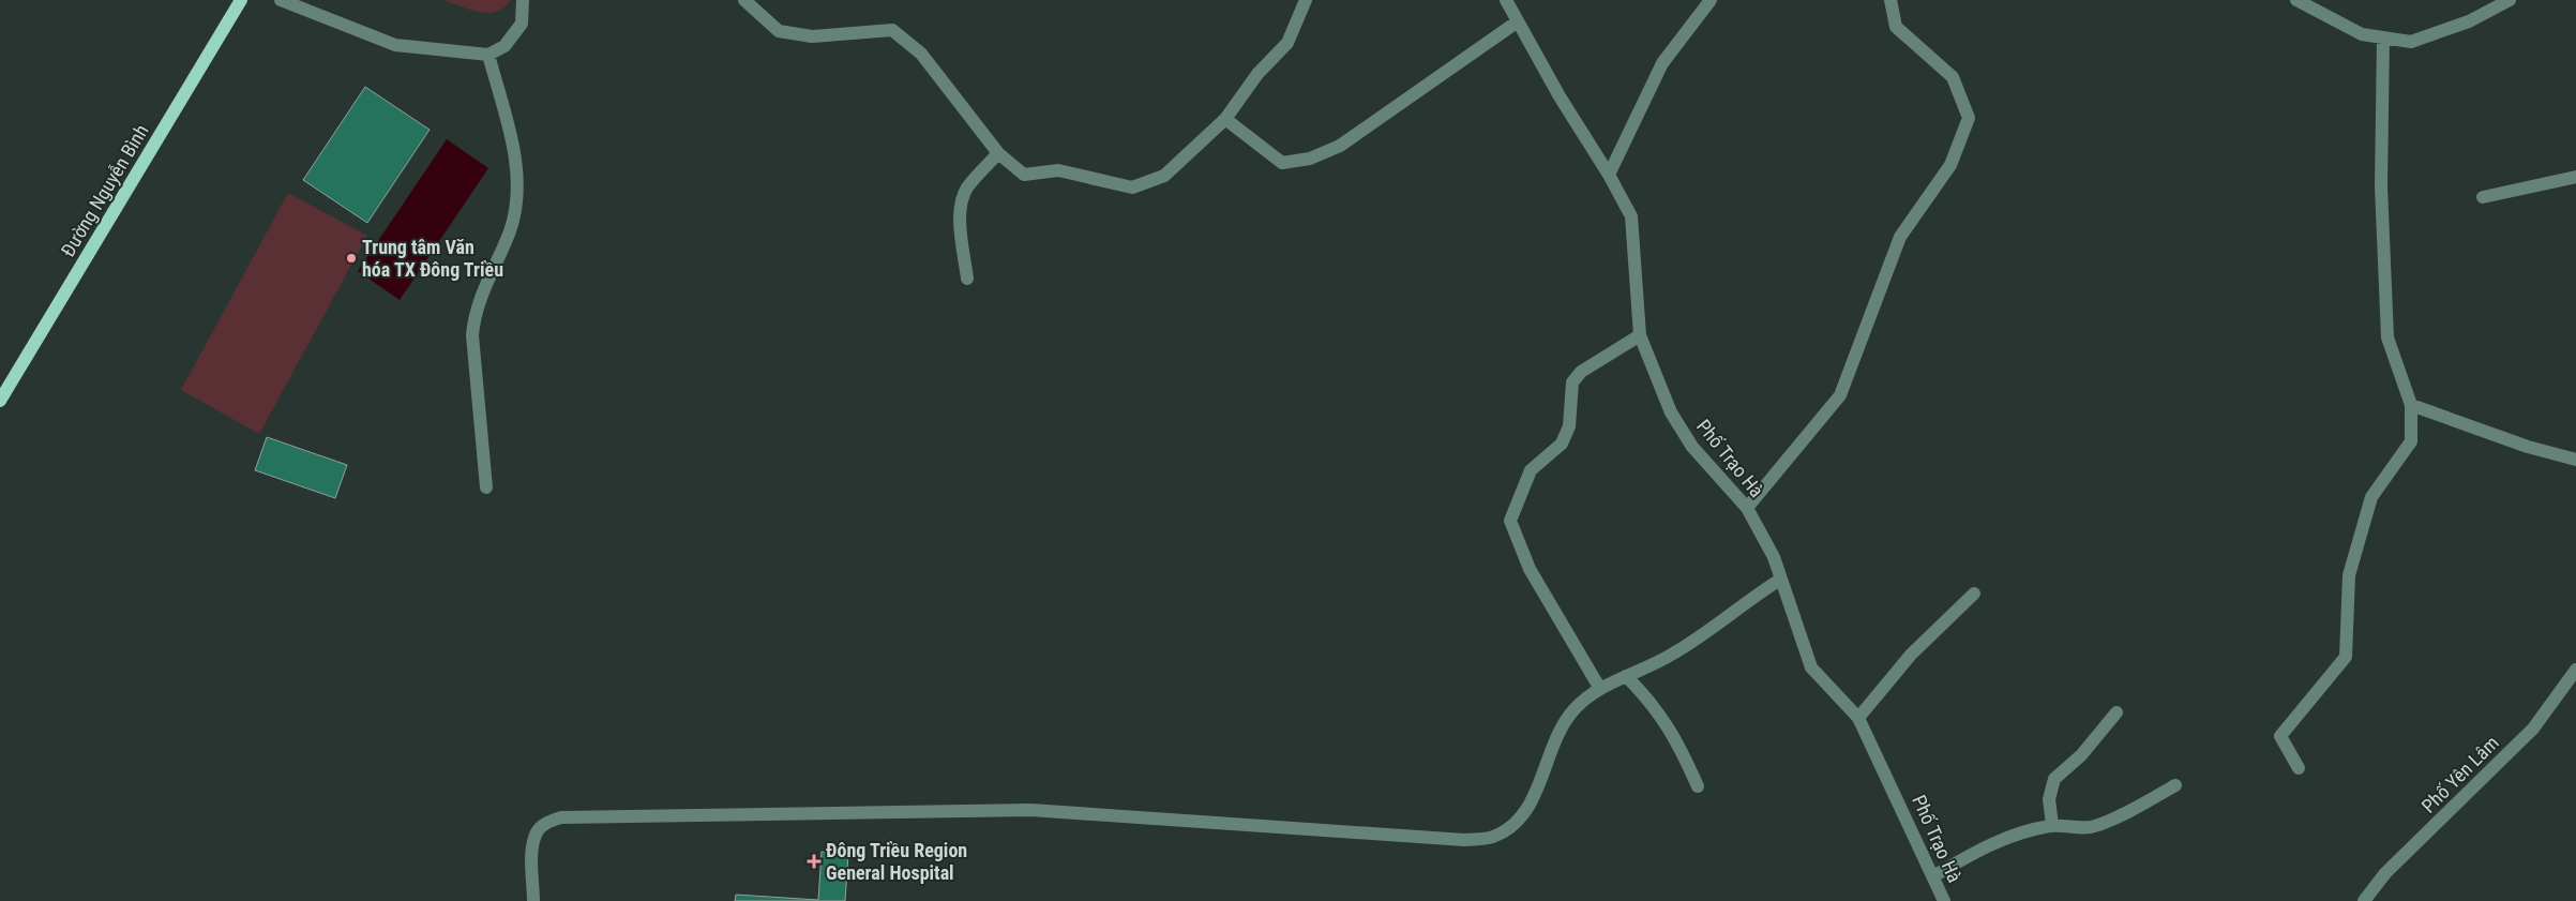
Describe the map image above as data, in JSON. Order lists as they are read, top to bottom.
{
  "streets": {
    "main road": ["Đường Nguyễn Bình"],
    "street": ["Phố Trạo Hà", "Phố Yên Lâm"]
  },
  "places": {
    "other": ["Trung tâm Văn hóa TX Đông Triều"],
    "health": ["Đông Triều Region General Hospital"]
  }
}
